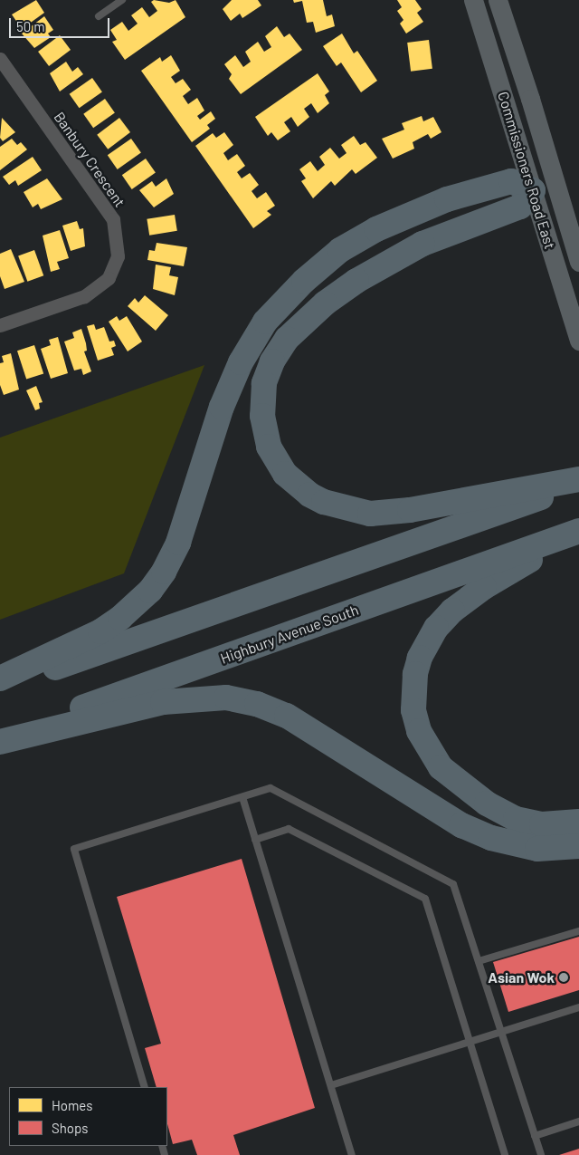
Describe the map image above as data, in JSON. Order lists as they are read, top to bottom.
{
  "streets": {
    "highway": ["Highbury Avenue South"],
    "main road": ["Commissioners Road East"],
    "street": ["Banbury Crescent"]
  },
  "places": ["Asian Wok"],
  "legend": ["Homes", "Shops"],
  "scale_bar": "50 m"
}
